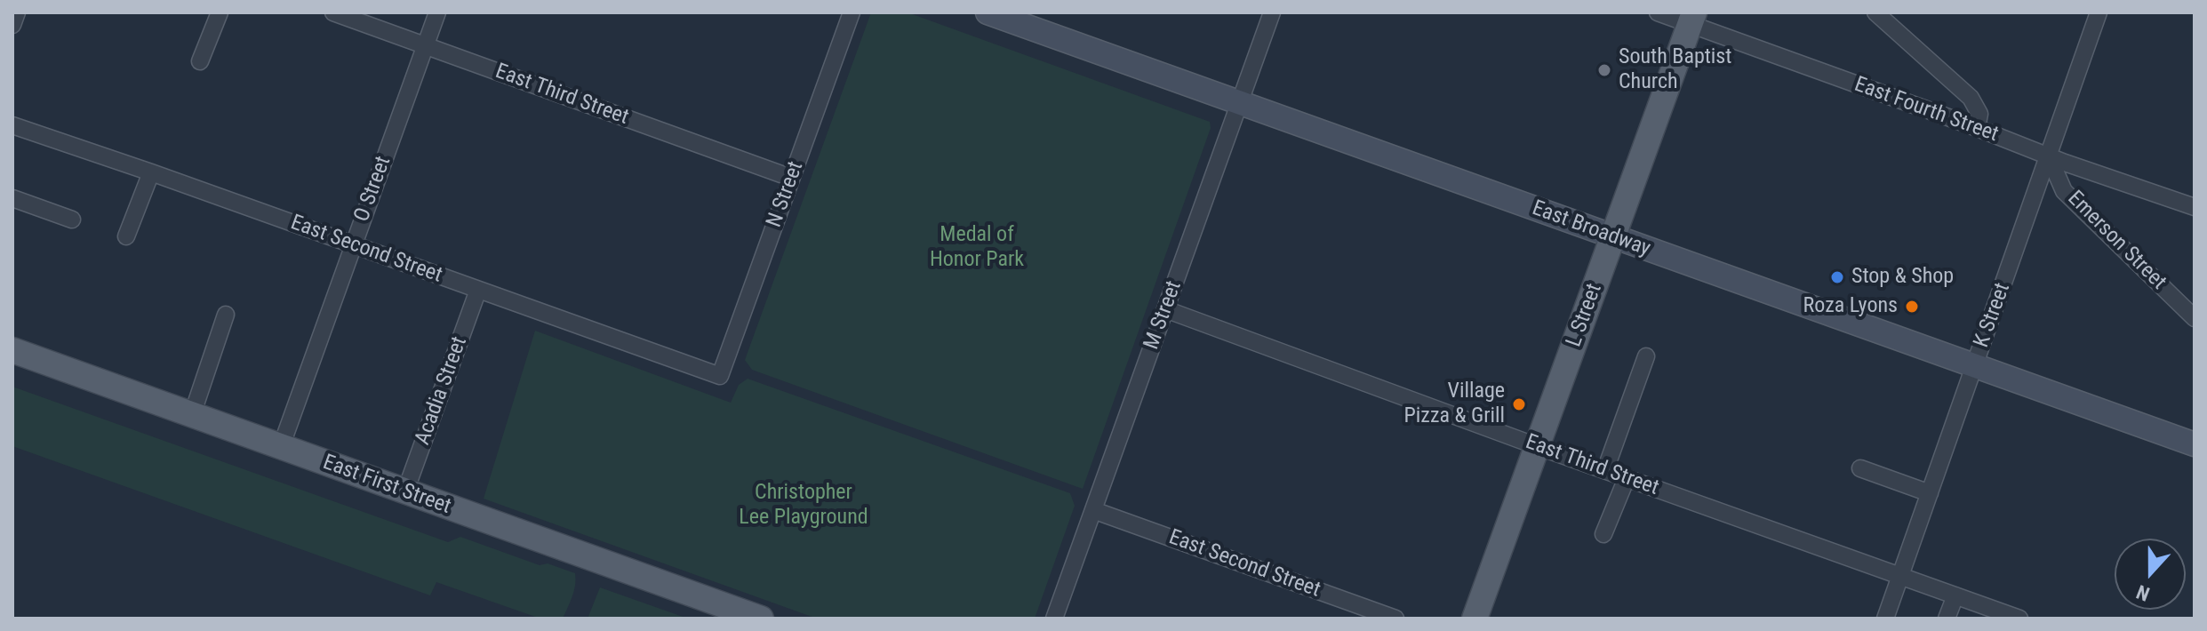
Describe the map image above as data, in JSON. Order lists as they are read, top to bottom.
{
  "streets": {
    "main road": ["East Broadway", "L Street", "East First Street"],
    "street": [
      "East Third Street",
      "East Fourth Street",
      "O Street",
      "N Street",
      "Emerson Street",
      "East Second Street",
      "M Street",
      "K Street",
      "Acadia Street"
    ]
  },
  "crossings": [
    ["East Third Street", "O Street"],
    ["East Third Street", "N Street"],
    ["East Third Street", "M Street"],
    ["East Third Street", "L Street"],
    ["East Third Street", "K Street"],
    ["East Fourth Street", "Emerson Street"],
    ["East Fourth Street", "L Street"],
    ["East Fourth Street", "K Street"],
    ["O Street", "East Second Street"],
    ["O Street", "East First Street"],
    ["N Street", "East Second Street"],
    ["East Broadway", "M Street"],
    ["East Broadway", "L Street"],
    ["East Broadway", "K Street"],
    ["Emerson Street", "K Street"],
    ["East Second Street", "M Street"],
    ["East Second Street", "Acadia Street"],
    ["Acadia Street", "East First Street"]
  ],
  "parks": ["Medal of Honor Park", "Christopher Lee Playground"],
  "places": [
    "South Baptist Church",
    "Stop & Shop",
    "Roza Lyons",
    "Village Pizza & Grill"
  ],
  "north": "bottom"
}
